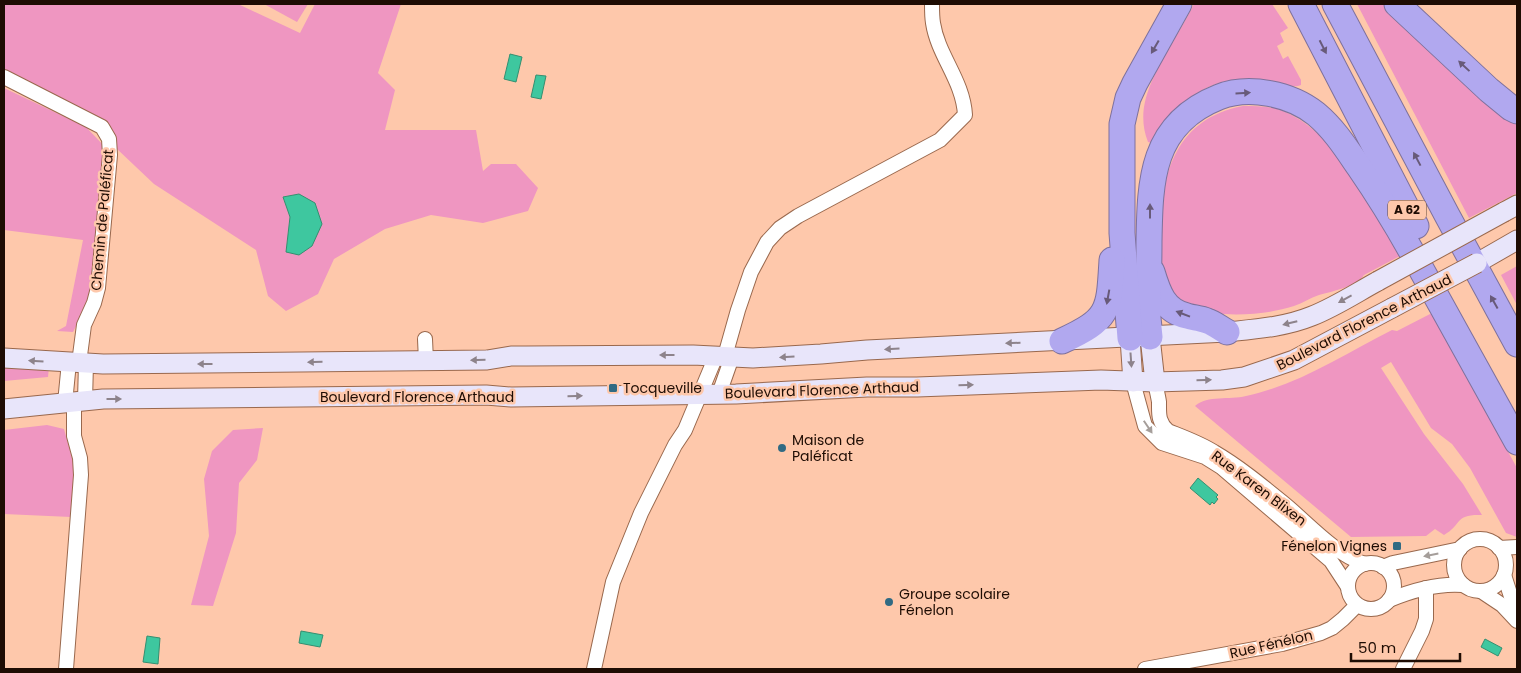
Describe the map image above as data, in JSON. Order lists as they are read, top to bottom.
{
  "streets": {
    "highway": ["A 62"],
    "street": [
      "Chemin de Paléficat",
      "Boulevard Florence Arthaud",
      "Rue Karen Blixen",
      "Rue Fénélon"
    ]
  },
  "crossings": [
    ["Chemin de Paléficat", "Boulevard Florence Arthaud"],
    ["Boulevard Florence Arthaud", "Rue Karen Blixen"],
    ["Rue Karen Blixen", "Rue Fénélon"]
  ],
  "places": {
    "transit": ["Tocqueville", "Fénelon Vignes"],
    "other": ["Maison de Paléficat", "Groupe scolaire Fénelon"]
  },
  "scale_bar": "50 m"
}
